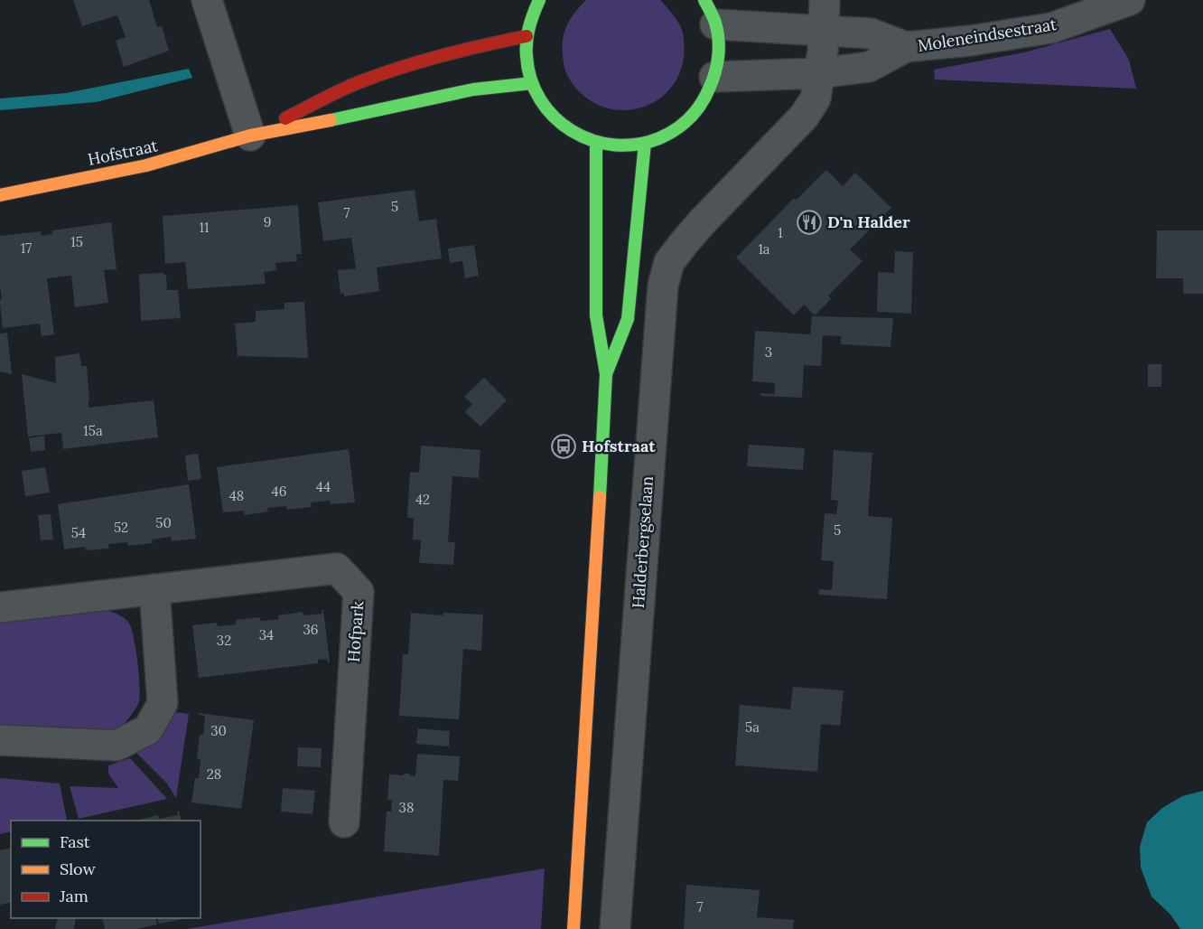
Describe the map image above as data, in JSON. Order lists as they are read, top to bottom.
{
  "streets": {
    "main road": ["Hofstraat"],
    "street": ["Moleneindsestraat", "Halderbergselaan", "Hofpark"]
  },
  "crossings": [
    ["Moleneindsestraat", "Halderbergselaan"]
  ],
  "places": {
    "restaurant": ["D'n Halder"],
    "bus stop": ["Hofstraat"]
  },
  "house_numbers": [
    "5",
    "7",
    "9",
    "11",
    "1",
    "15",
    "17",
    "1a",
    "3",
    "15a",
    "44",
    "46",
    "48",
    "42",
    "50",
    "52",
    "5",
    "54",
    "36",
    "34",
    "32",
    "5a",
    "30",
    "28",
    "38",
    "7"
  ],
  "legend": ["Fast", "Slow", "Jam"]
}
